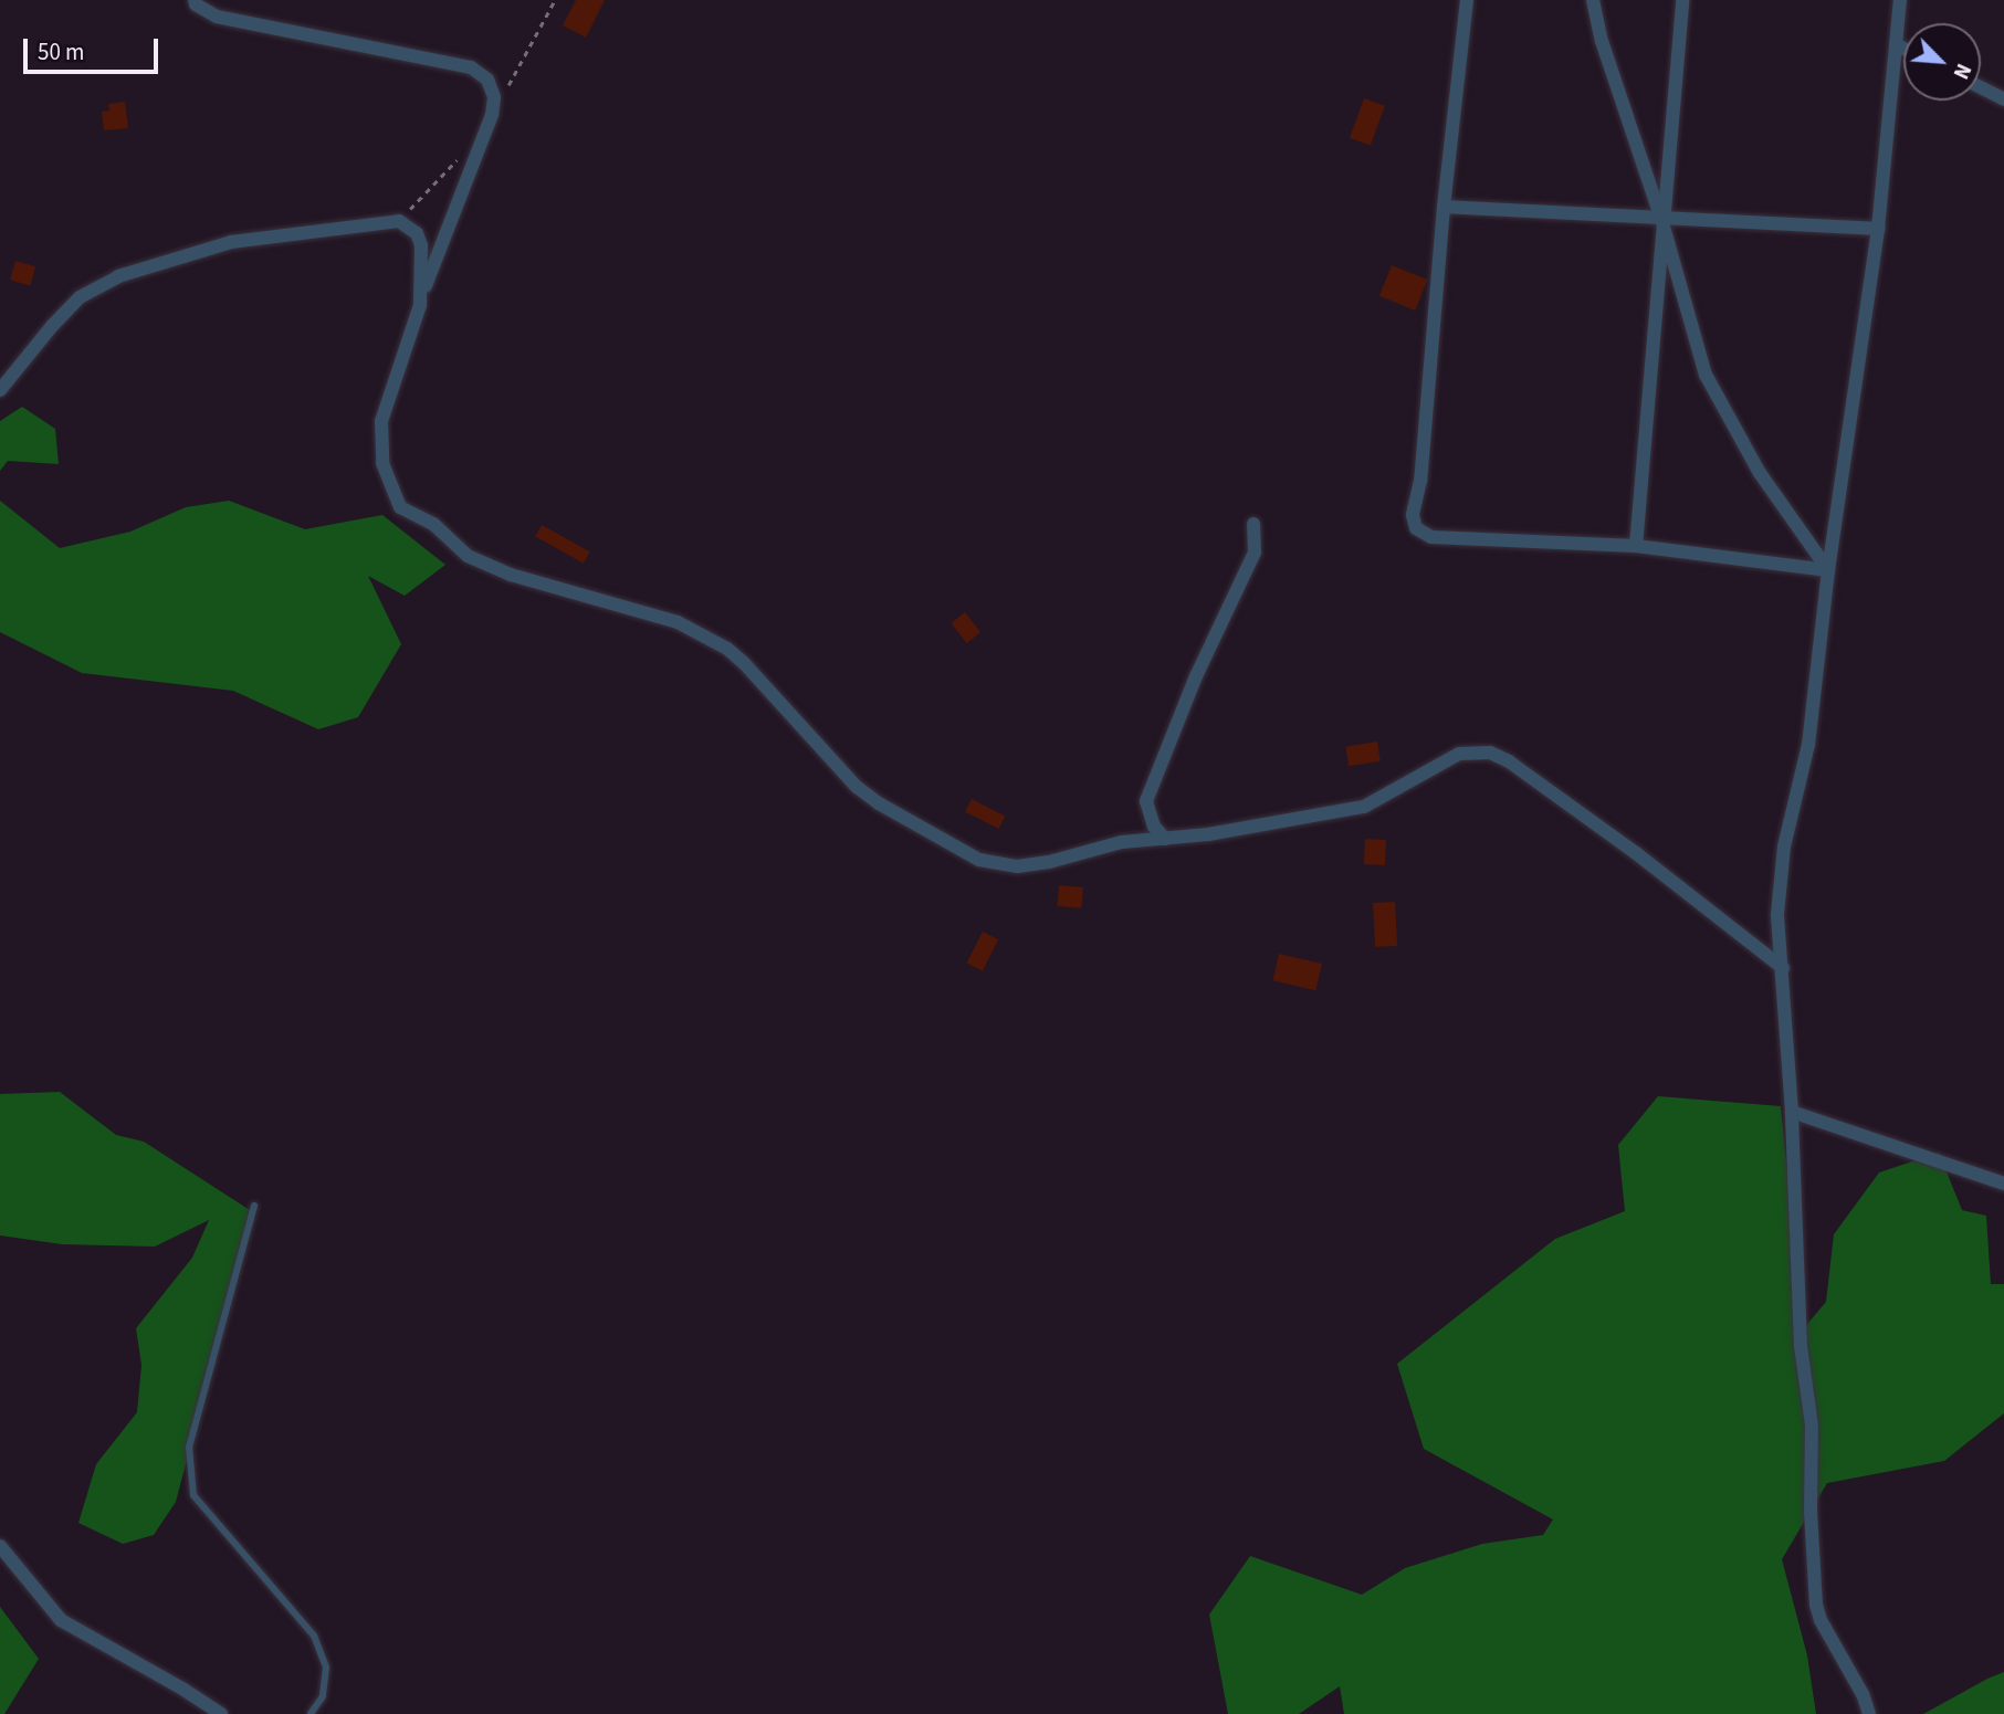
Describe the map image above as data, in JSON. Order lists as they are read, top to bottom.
{
  "scale_bar": "50 m",
  "north": "bottom right"
}
